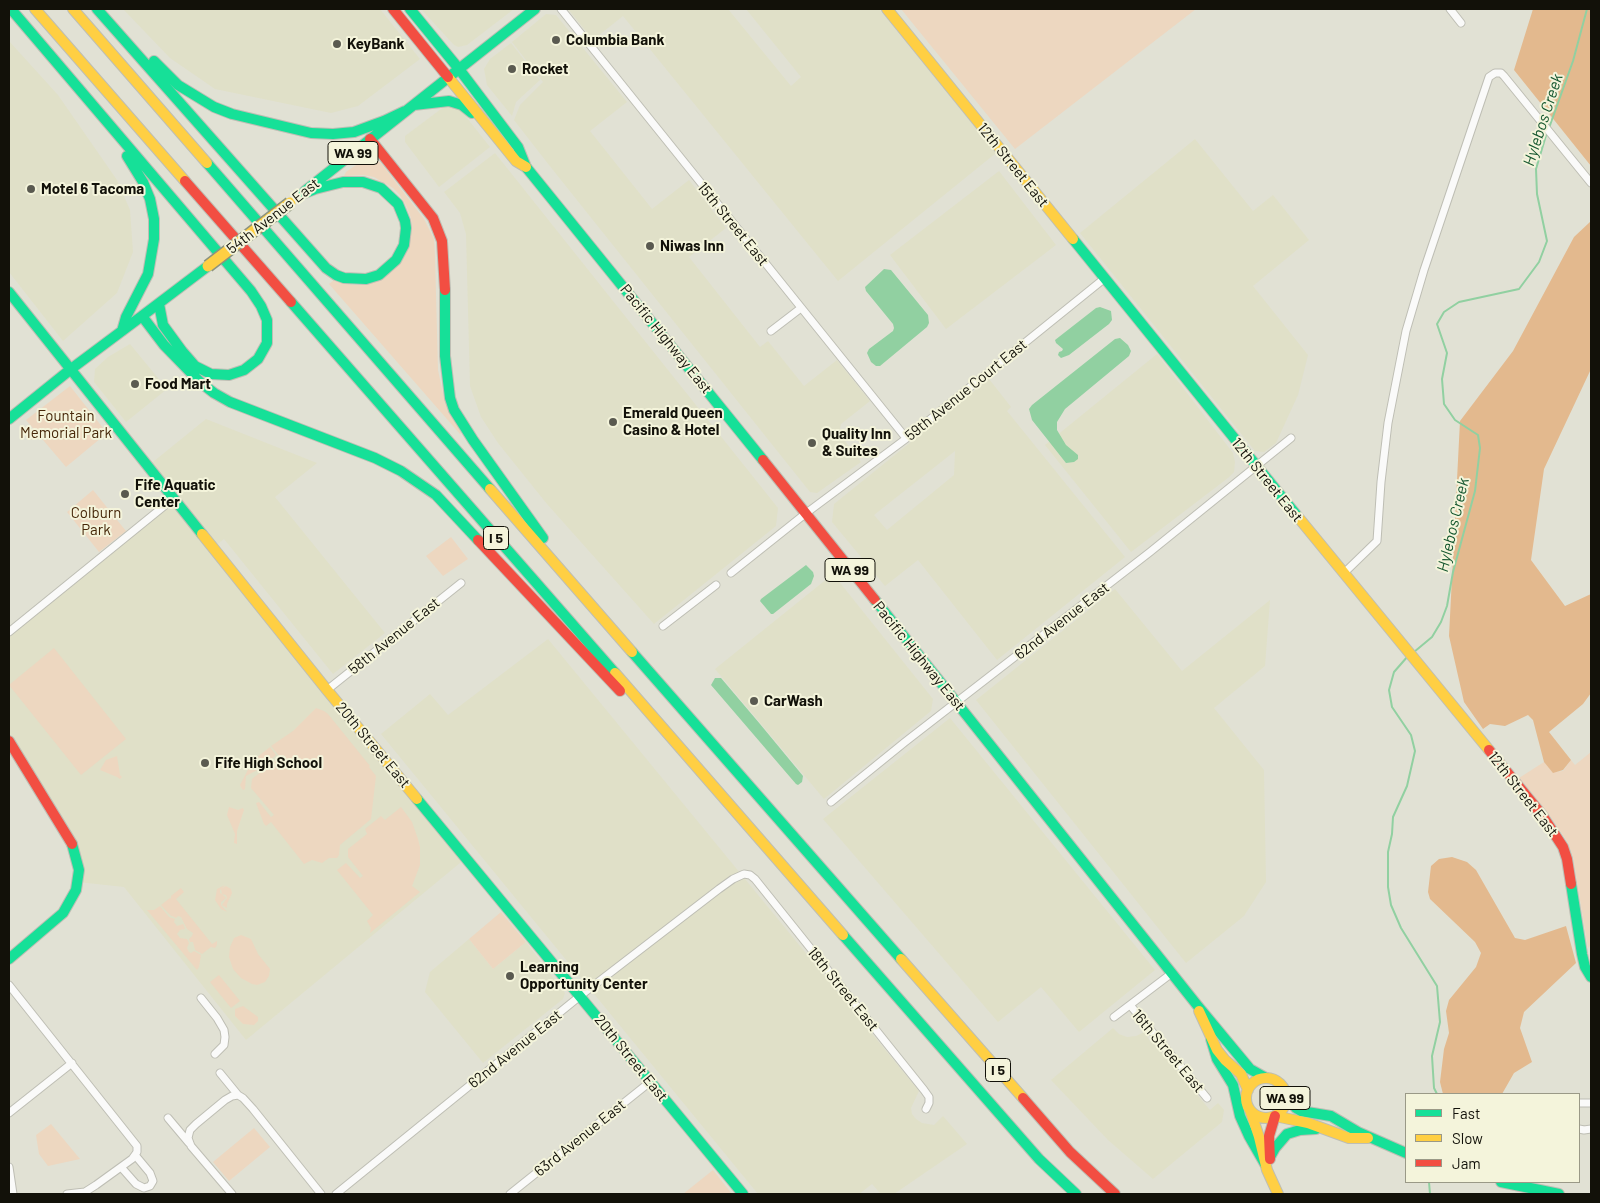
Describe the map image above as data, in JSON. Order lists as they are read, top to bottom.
{
  "streets": {
    "main road": [
      "WA 99",
      "12th Street East",
      "54th Avenue East",
      "Pacific Highway East",
      "I 5",
      "20th Street East"
    ],
    "street": [
      "15th Street East",
      "59th Avenue Court East",
      "62nd Avenue East",
      "58th Avenue East",
      "18th Street East",
      "16th Street East",
      "63rd Avenue East"
    ]
  },
  "crossings": [
    ["WA 99", "Pacific Highway East"],
    ["12th Street East", "59th Avenue Court East"],
    ["12th Street East", "62nd Avenue East"],
    ["54th Avenue East", "Pacific Highway East"],
    ["54th Avenue East", "20th Street East"],
    ["15th Street East", "59th Avenue Court East"],
    ["Pacific Highway East", "59th Avenue Court East"],
    ["Pacific Highway East", "62nd Avenue East"],
    ["62nd Avenue East", "20th Street East"],
    ["62nd Avenue East", "18th Street East"],
    ["58th Avenue East", "20th Street East"],
    ["20th Street East", "63rd Avenue East"]
  ],
  "water": ["Hylebos Creek"],
  "parks": ["Fountain Memorial Park", "Colburn Park"],
  "places": [
    "Columbia Bank",
    "KeyBank",
    "Rocket",
    "Motel 6 Tacoma",
    "Niwas Inn",
    "Food Mart",
    "Emerald Queen Casino & Hotel",
    "Quality Inn & Suites",
    "Fife Aquatic Center",
    "CarWash",
    "Fife High School",
    "Learning Opportunity Center"
  ],
  "legend": ["Fast", "Slow", "Jam"]
}
